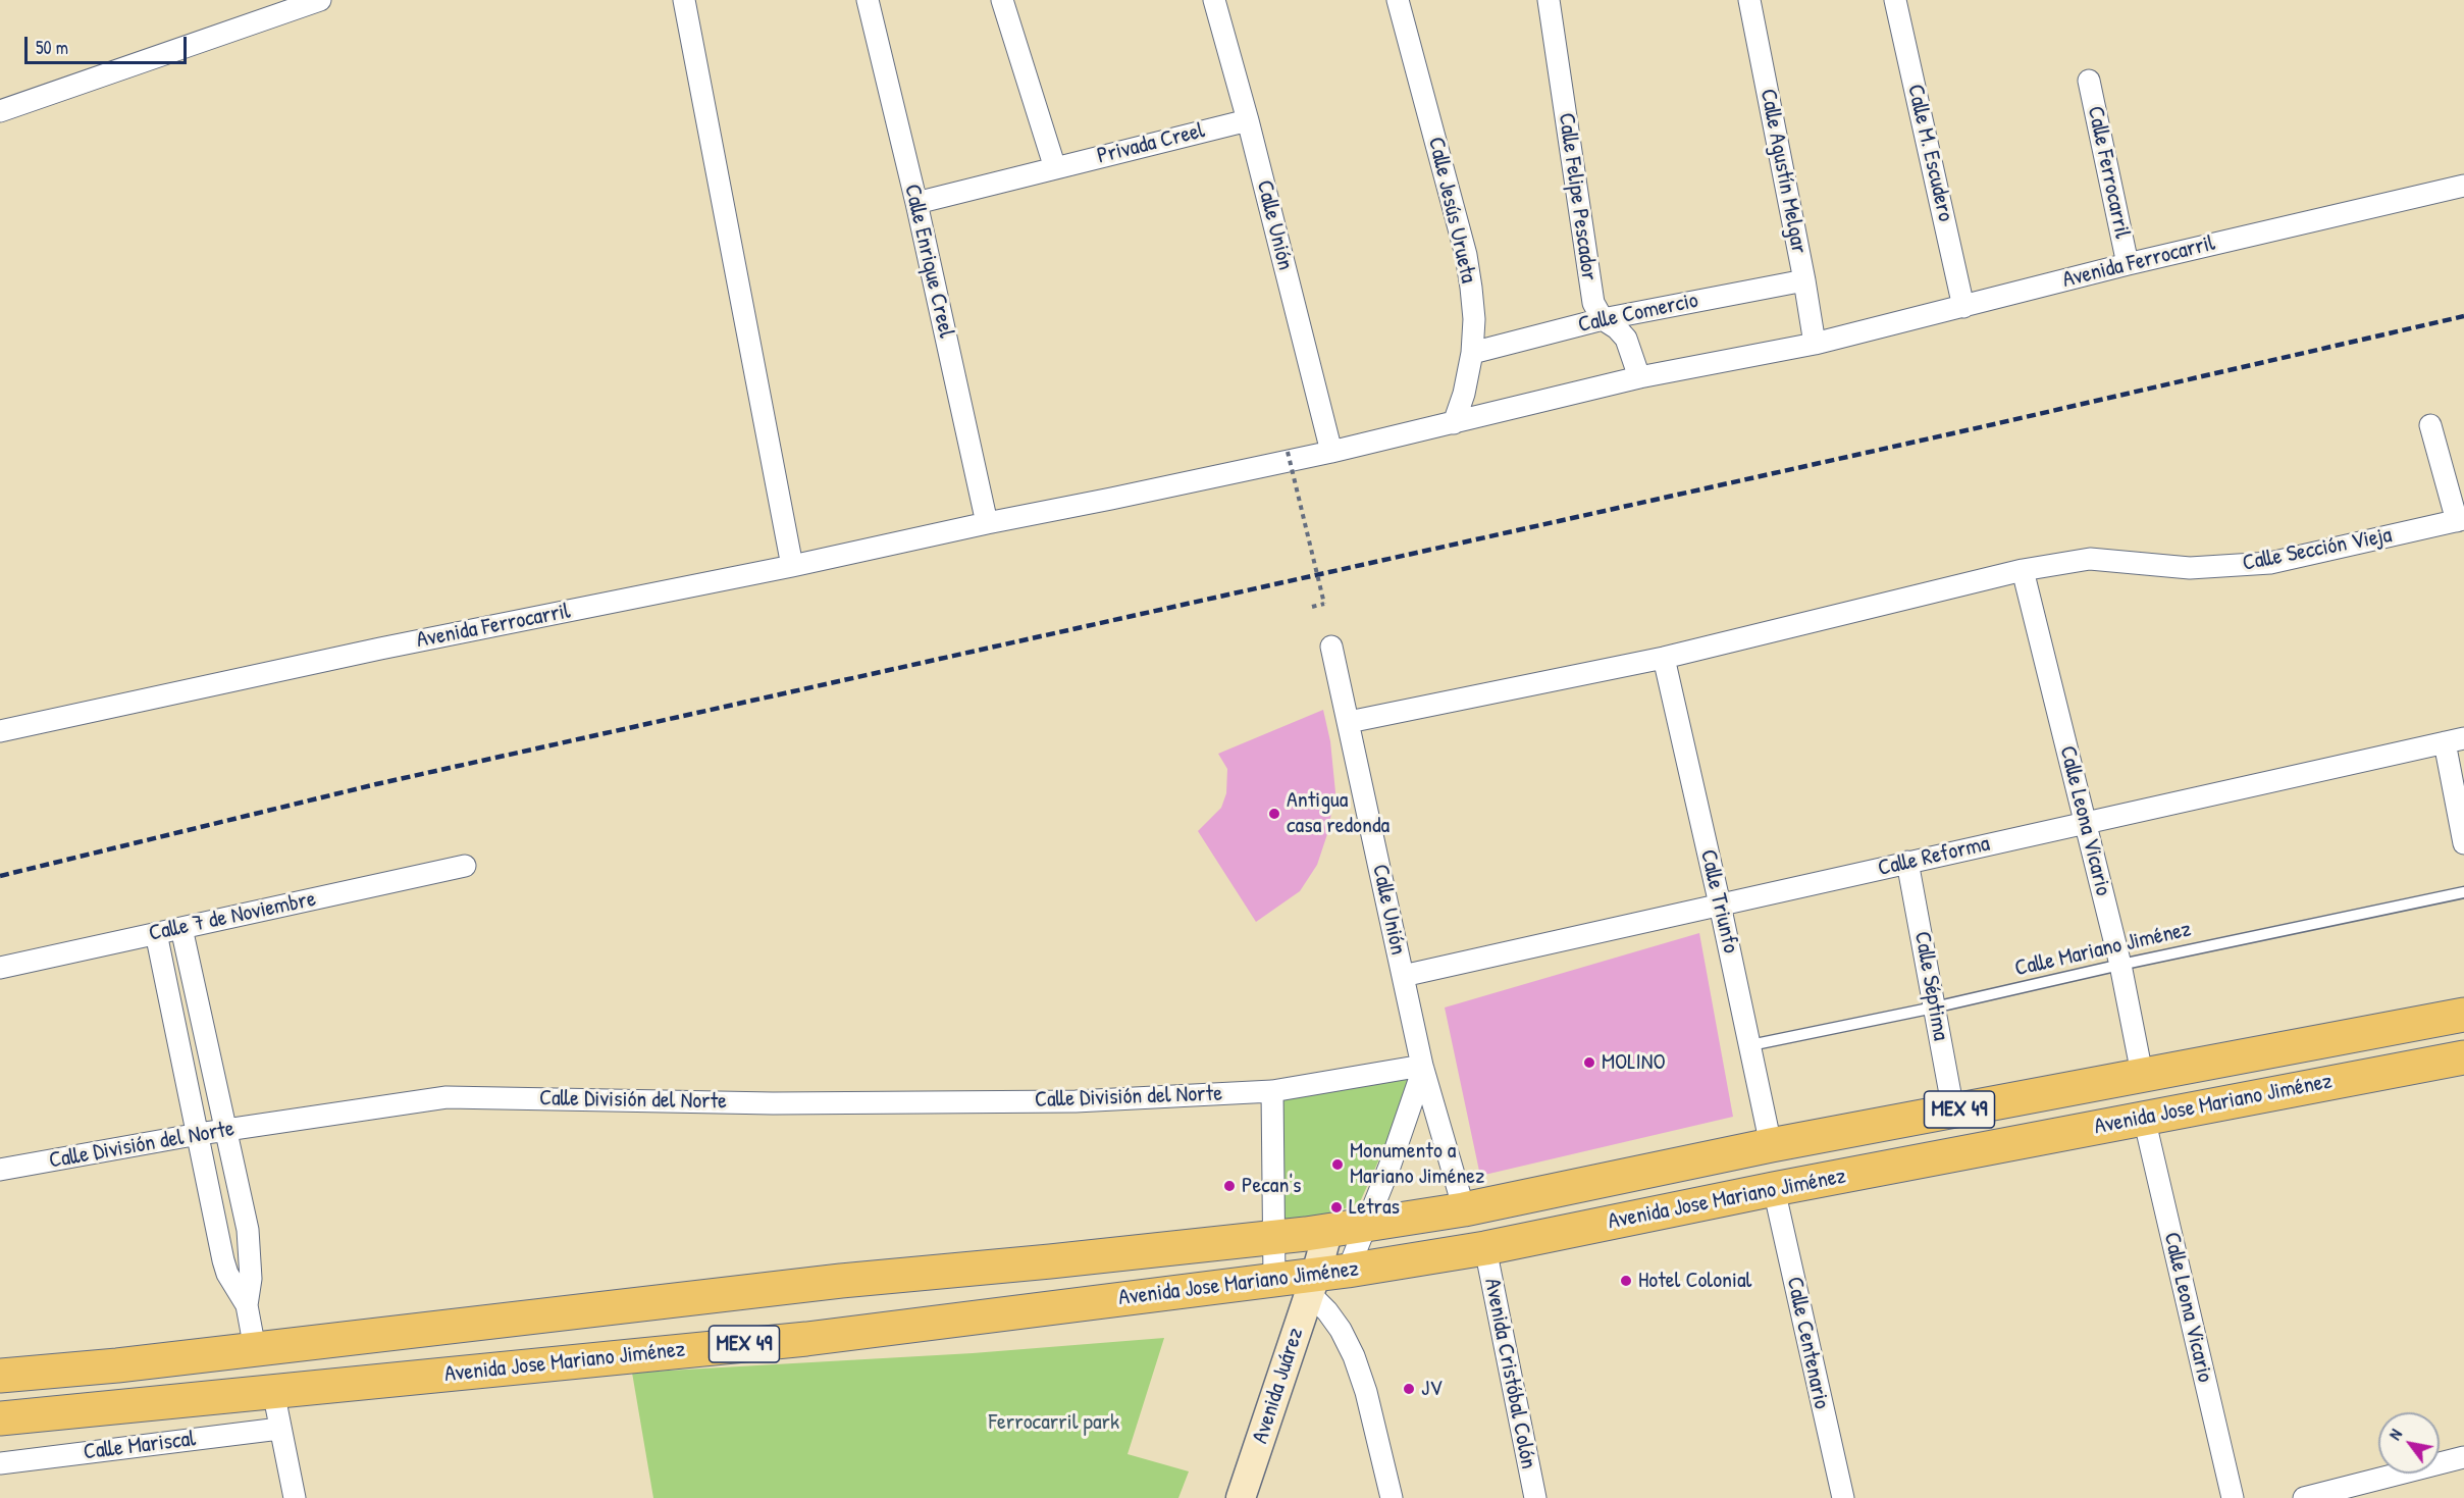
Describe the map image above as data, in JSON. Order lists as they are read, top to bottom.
{
  "streets": {
    "highway": ["Avenida Jose Mariano Jiménez", "MEX 49"],
    "main road": ["Avenida Juárez"],
    "street": [
      "Privada Creel",
      "Calle M. Escudero",
      "Calle Agustín Melgar",
      "Calle Ferrocarril",
      "Calle Felipe Pescador",
      "Calle Jesús Urueta",
      "Calle Unión",
      "Calle Enrique Creel",
      "Avenida Ferrocarril",
      "Calle Comercio",
      "Calle Sección Vieja",
      "Calle Leona Vicario",
      "Calle Reforma",
      "Calle Triunfo",
      "Calle 7 de Noviembre",
      "Calle Séptima",
      "Calle División del Norte",
      "Calle Centenario",
      "Avenida Cristóbal Colón",
      "Calle Mariscal"
    ],
    "lane": ["Calle Mariano Jiménez"]
  },
  "crossings": [
    ["Privada Creel", "Calle Unión"],
    ["Privada Creel", "Calle Enrique Creel"],
    ["Calle M. Escudero", "Avenida Ferrocarril"],
    ["Calle Agustín Melgar", "Avenida Ferrocarril"],
    ["Calle Agustín Melgar", "Calle Comercio"],
    ["Calle Ferrocarril", "Avenida Ferrocarril"],
    ["Calle Felipe Pescador", "Avenida Ferrocarril"],
    ["Calle Felipe Pescador", "Calle Comercio"],
    ["Calle Jesús Urueta", "Avenida Ferrocarril"],
    ["Calle Jesús Urueta", "Calle Comercio"],
    ["Calle Unión", "Avenida Ferrocarril"],
    ["Calle Unión", "Calle Sección Vieja"],
    ["Calle Unión", "Calle Reforma"],
    ["Calle Unión", "Avenida Jose Mariano Jiménez"],
    ["Calle Enrique Creel", "Avenida Ferrocarril"],
    ["Calle Sección Vieja", "Calle Leona Vicario"],
    ["Calle Sección Vieja", "Calle Triunfo"],
    ["Calle Leona Vicario", "Calle Reforma"],
    ["Calle Leona Vicario", "Calle Mariano Jiménez"],
    ["Calle Leona Vicario", "Avenida Jose Mariano Jiménez"],
    ["Calle Reforma", "Calle Triunfo"],
    ["Calle Reforma", "Calle Séptima"],
    ["Calle Triunfo", "Calle Mariano Jiménez"],
    ["Calle Triunfo", "Avenida Jose Mariano Jiménez"],
    ["Calle Mariano Jiménez", "Calle Séptima"],
    ["Calle Séptima", "Avenida Jose Mariano Jiménez"],
    ["Avenida Jose Mariano Jiménez", "Calle Centenario"],
    ["Avenida Jose Mariano Jiménez", "Avenida Cristóbal Colón"],
    ["Avenida Jose Mariano Jiménez", "Avenida Juárez"]
  ],
  "parks": ["Ferrocarril park"],
  "places": [
    "Antigua casa redonda",
    "MOLINO",
    "Monumento a Mariano Jiménez",
    "Pecan's",
    "Letras",
    "Hotel Colonial",
    "JV"
  ],
  "scale_bar": "50 m",
  "north": "top left"
}
